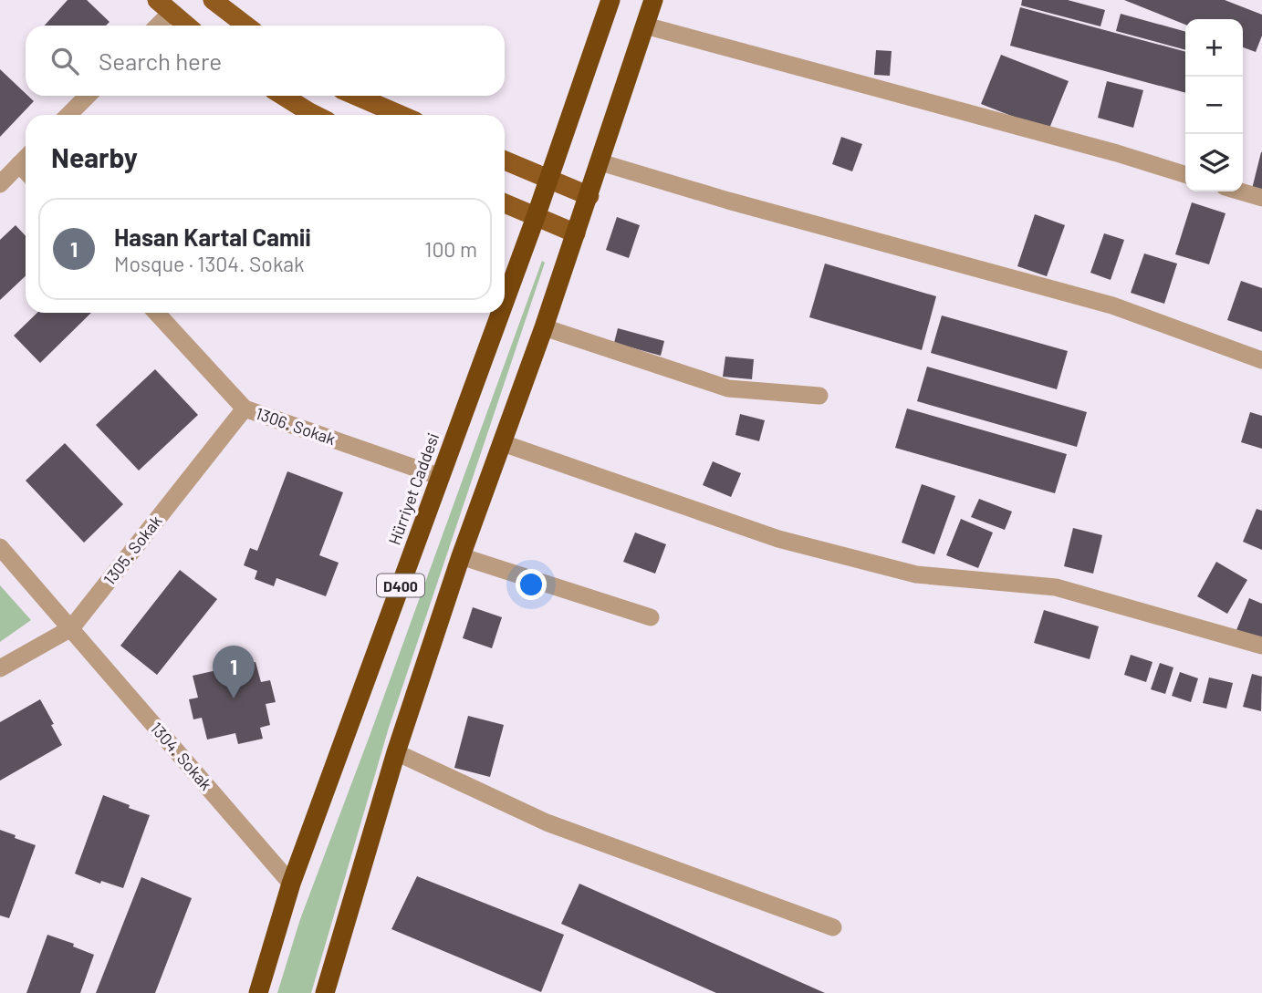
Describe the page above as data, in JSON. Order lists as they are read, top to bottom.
{
  "streets": {
    "highway": ["Hürriyet Caddesi", "D400"],
    "street": ["1306. Sokak", "1305. Sokak", "1304. Sokak"]
  },
  "crossings": [
    ["1306. Sokak", "Hürriyet Caddesi"],
    ["1306. Sokak", "1305. Sokak"],
    ["Hürriyet Caddesi", "1304. Sokak"],
    ["1305. Sokak", "1304. Sokak"]
  ],
  "page": {
    "map_buttons": ["+", "−"],
    "search": "Search here",
    "heading": "Nearby",
    "list": [
      {
        "mark": "1",
        "name": "Hasan Kartal Camii",
        "note": "Mosque · 1304. Sokak",
        "value": "100 m"
      }
    ],
    "pins": "1"
  }
}
